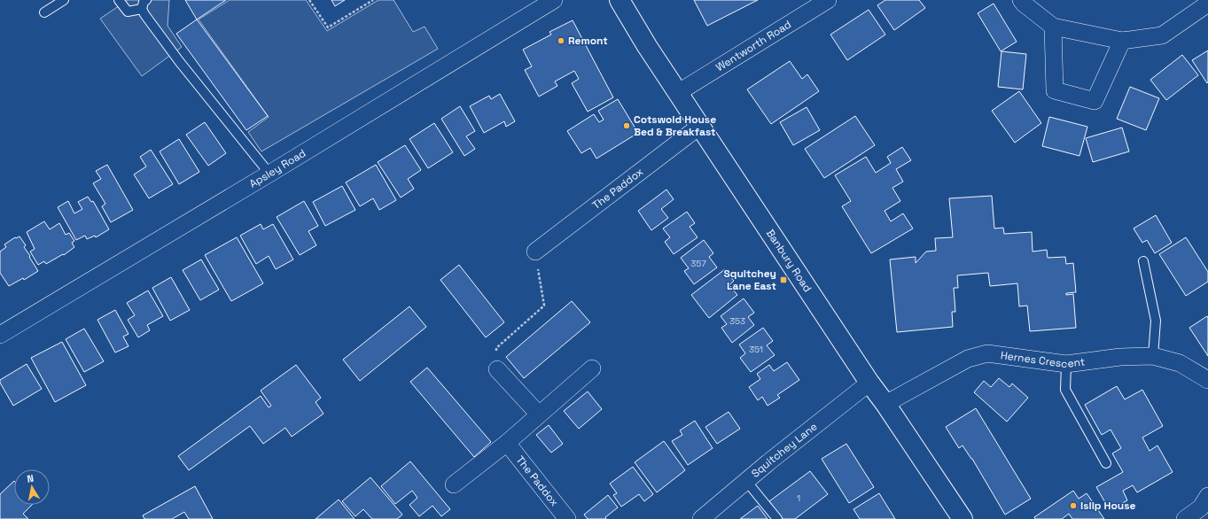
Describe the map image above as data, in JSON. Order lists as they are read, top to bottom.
{
  "streets": {
    "main road": ["Banbury Road"],
    "street": [
      "Wentworth Road",
      "Apsley Road",
      "The Paddox",
      "Hernes Crescent",
      "Squitchey Lane"
    ]
  },
  "crossings": [
    ["Wentworth Road", "Banbury Road"],
    ["The Paddox", "Banbury Road"],
    ["Banbury Road", "Hernes Crescent"],
    ["Banbury Road", "Squitchey Lane"]
  ],
  "places": {
    "other": ["Remont", "Cotswold House Bed & Breakfast", "Islip House"],
    "transit": ["Squitchey Lane East"]
  },
  "house_numbers": [
    "357",
    "353",
    "351",
    "1"
  ],
  "north": "top"
}
